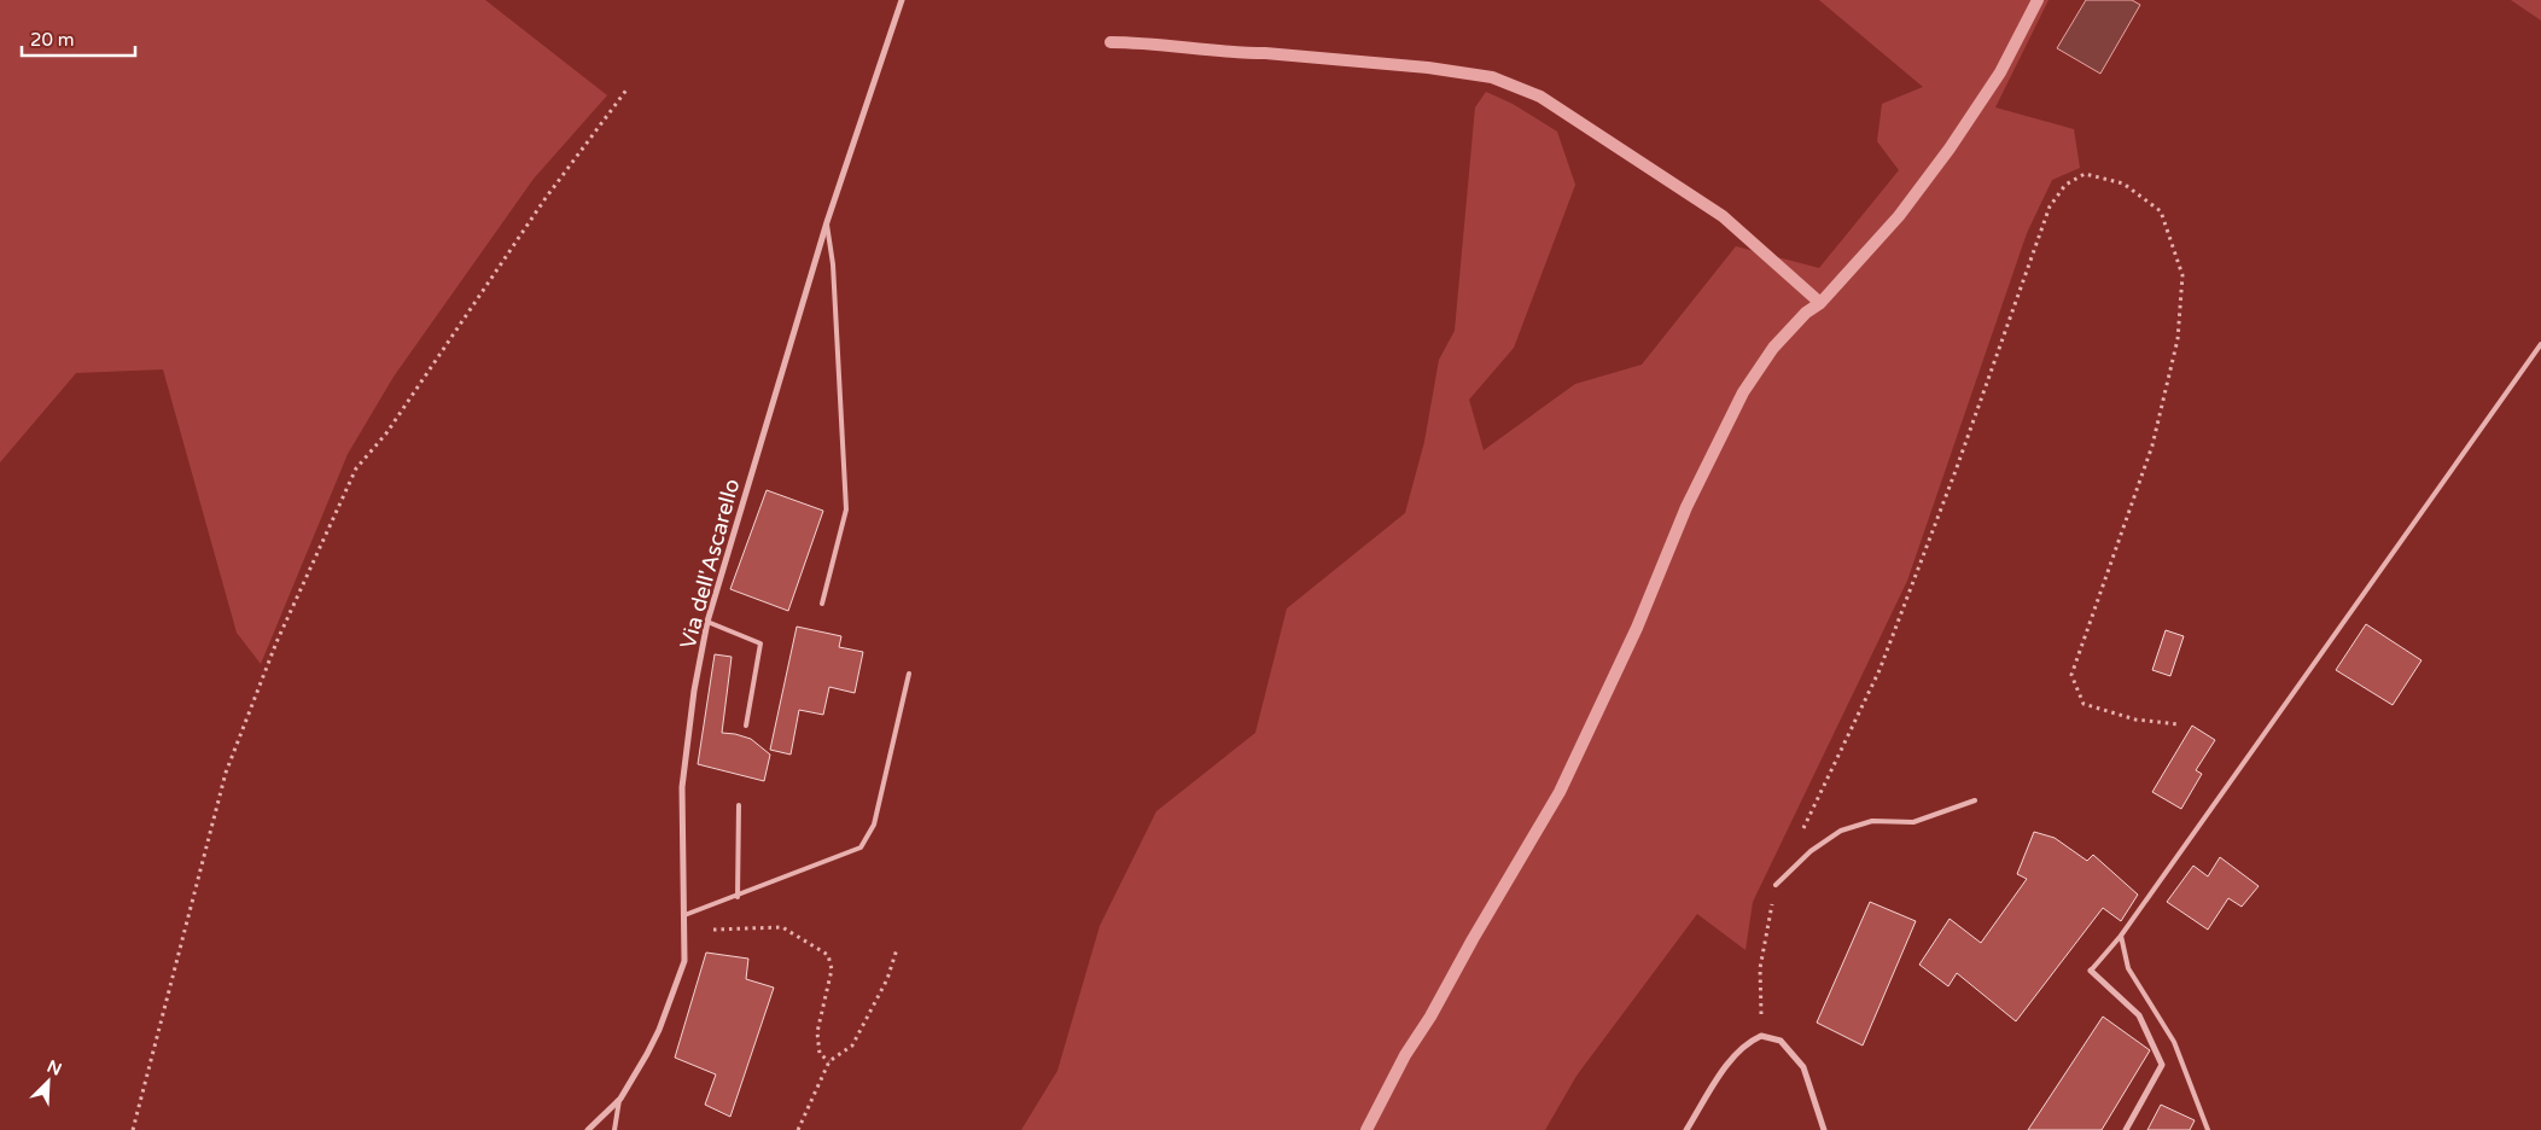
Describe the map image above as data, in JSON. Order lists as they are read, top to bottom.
{
  "streets": {
    "street": ["Via dell'Ascarello"]
  },
  "scale_bar": "20 m",
  "north": "top right"
}
